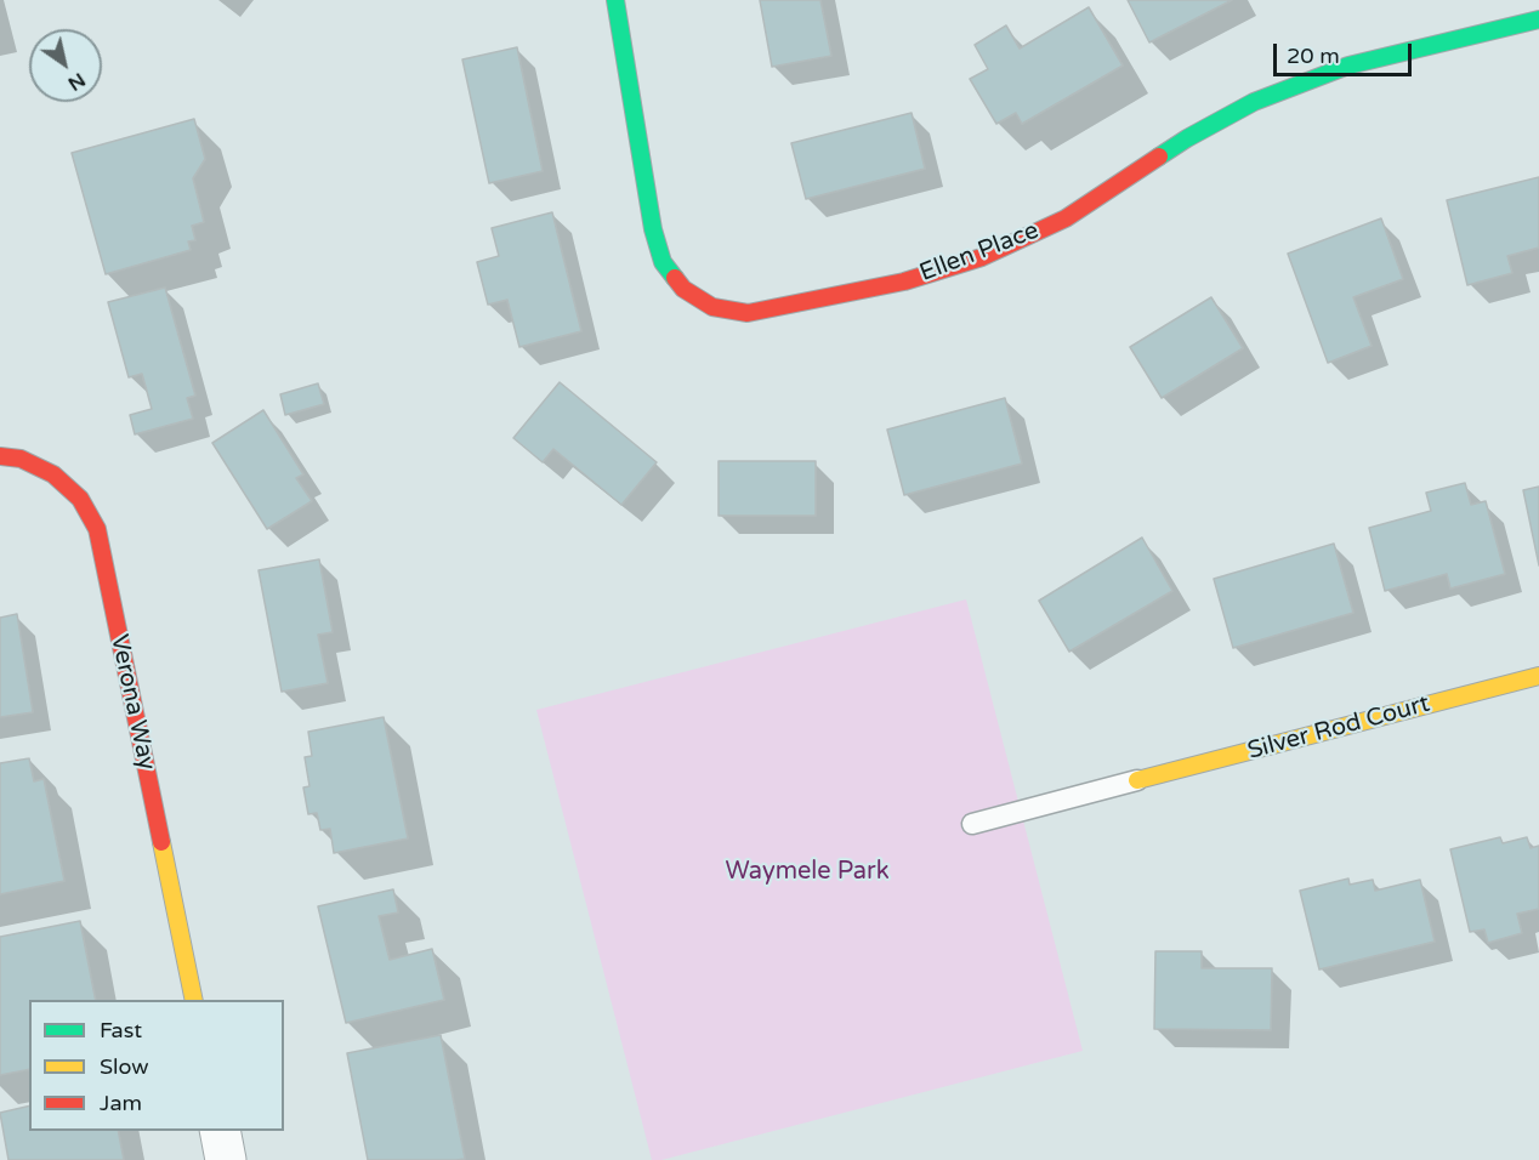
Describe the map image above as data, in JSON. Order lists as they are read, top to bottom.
{
  "streets": {
    "street": ["Ellen Place", "Verona Way", "Silver Rod Court"]
  },
  "parks": ["Waymele Park"],
  "legend": ["Fast", "Slow", "Jam"],
  "scale_bar": "20 m",
  "north": "bottom right"
}
